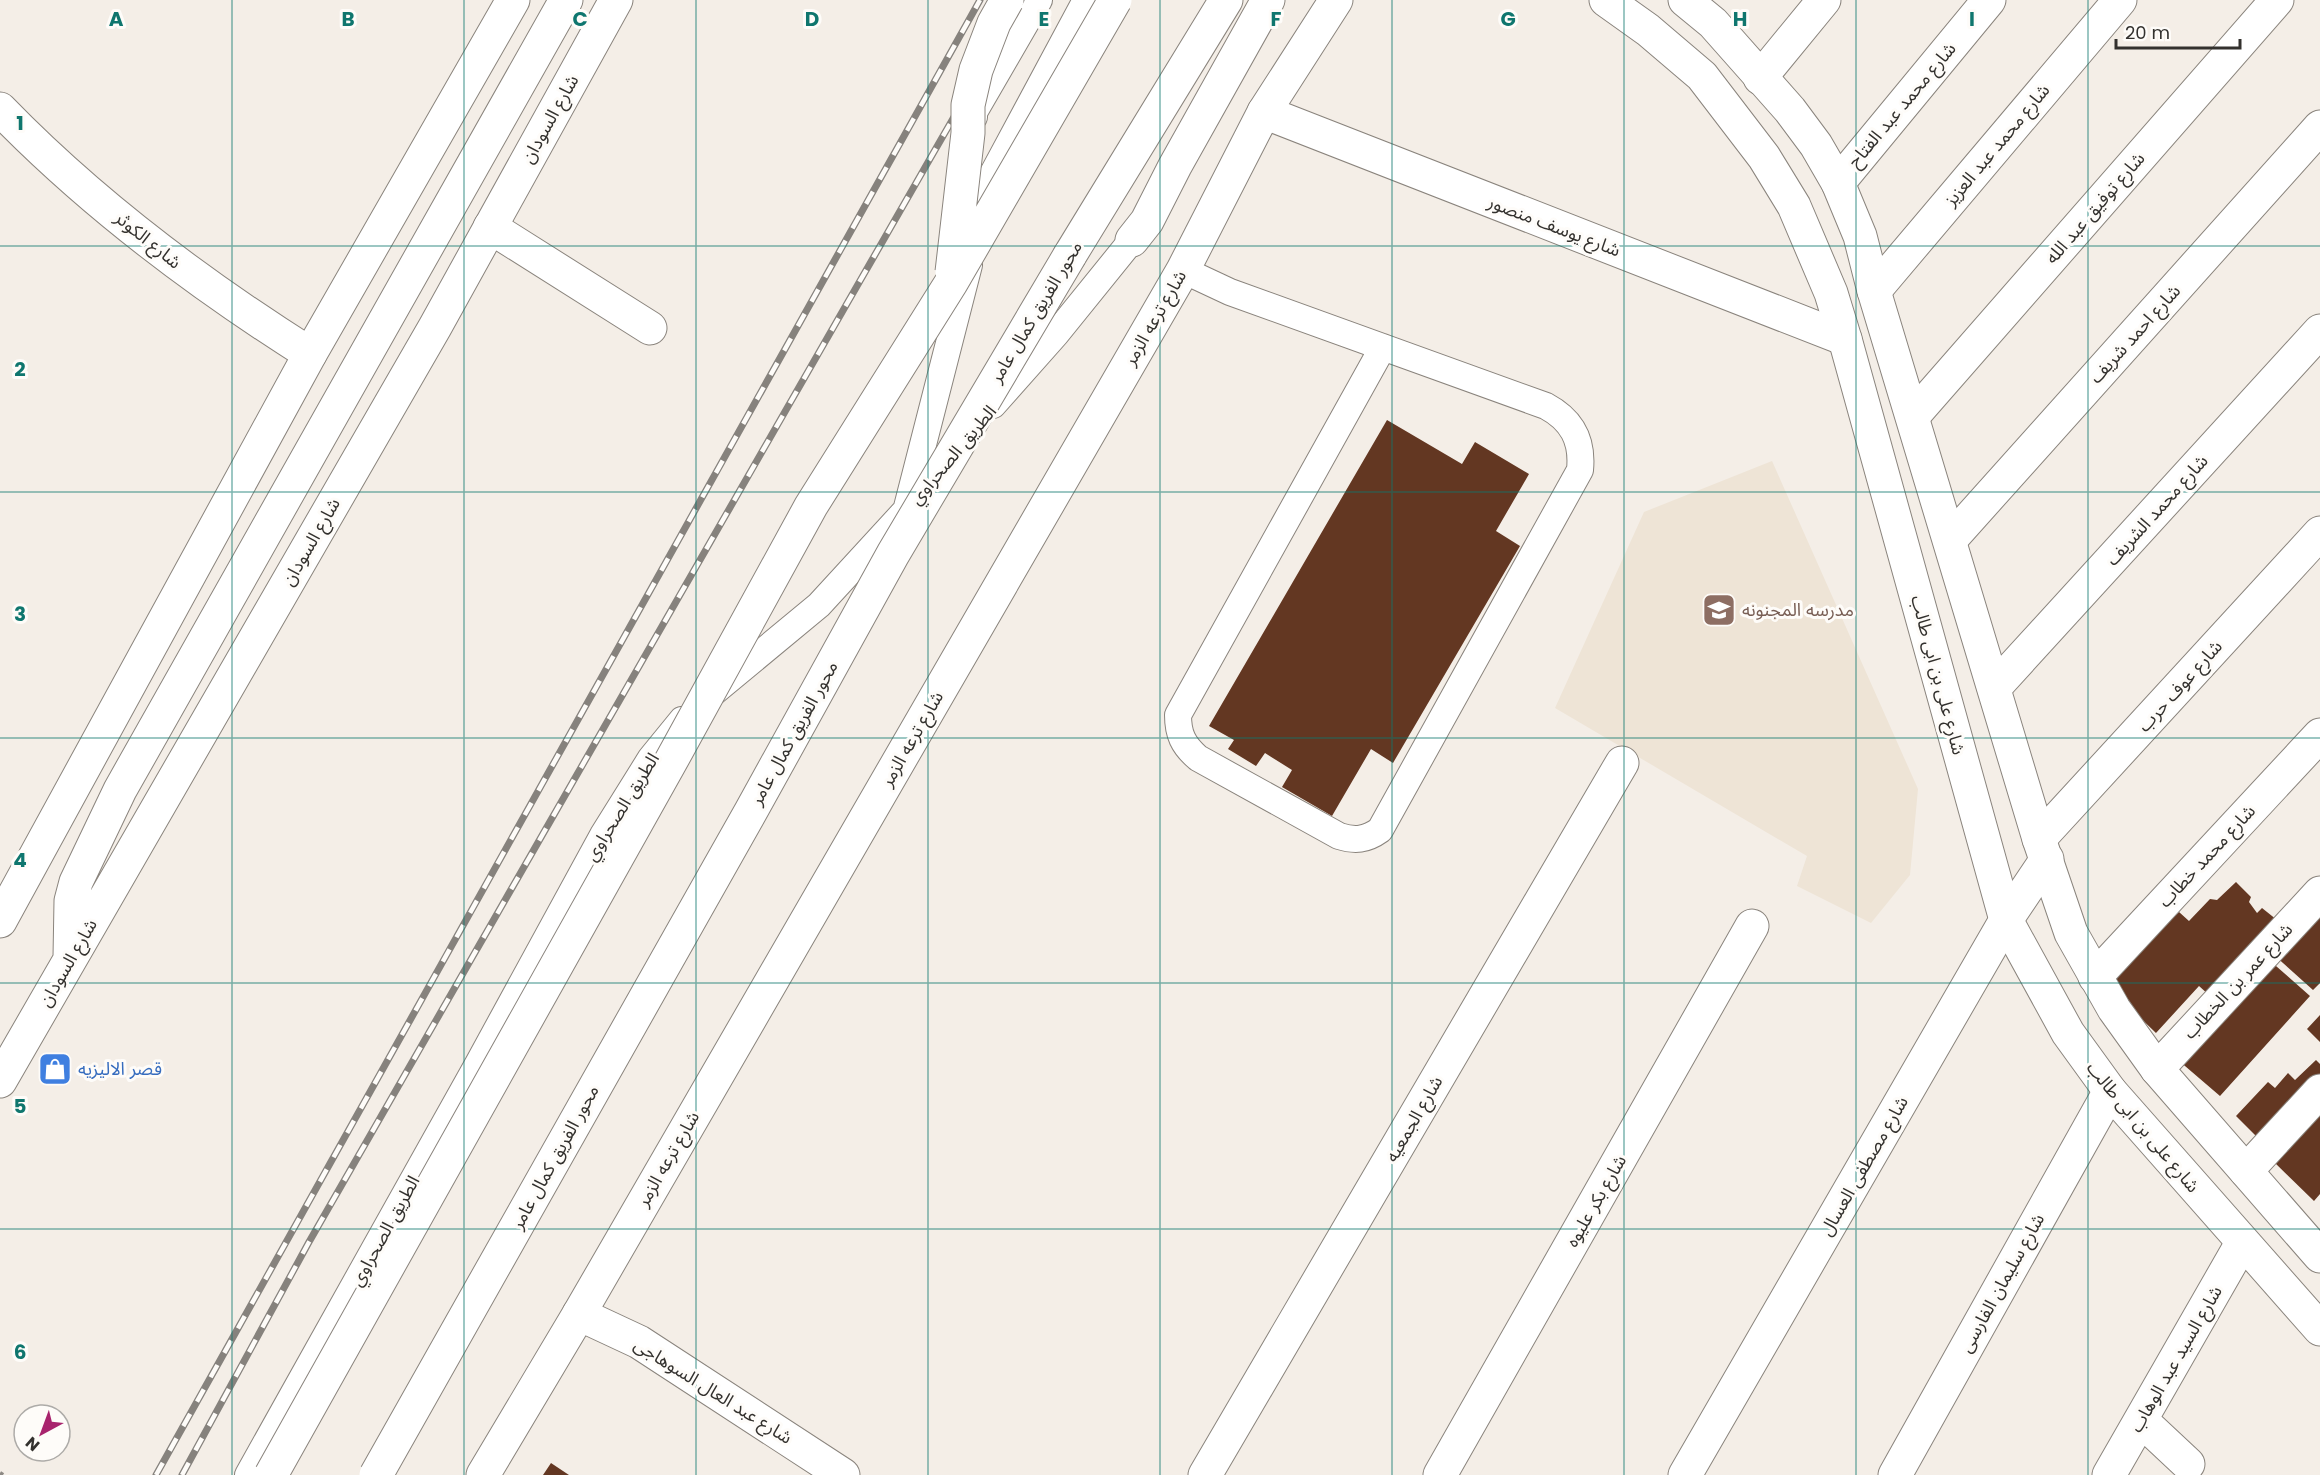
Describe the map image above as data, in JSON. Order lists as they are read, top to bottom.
{
  "streets": {
    "main road": [
      "شارع محمد عبد الفتاح",
      "شارع السودان",
      "شارع محمد عبد العزيز",
      "شارع توفيق عبد الله",
      "شارع يوسف منصور",
      "شارع الكوثر",
      "محور الفريق كمال عامر",
      "شارع ترعه الزمر",
      "شارع احمد شريف",
      "شارع محمد الشريف",
      "شارع على بن ابى طالب",
      "شارع عوف حرب",
      "شارع محمد خطاب",
      "شارع عمر بن الخطاب",
      "شارع الجمعيه",
      "شارع مصطفى العسال",
      "شارع بكر عليوه",
      "شارع سليمان الفارسى",
      "شارع السيد عبد الوهاب",
      "شارع عبد العال السوهاجى"
    ],
    "lane": ["الطريق الصحراوي"]
  },
  "crossings": [
    ["شارع يوسف منصور", "شارع ترعه الزمر"],
    ["شارع يوسف منصور", "شارع على بن ابى طالب"],
    ["شارع ترعه الزمر", "شارع عبد العال السوهاجى"],
    ["شارع على بن ابى طالب", "شارع مصطفى العسال"],
    ["شارع على بن ابى طالب", "شارع سليمان الفارسى"],
    ["شارع على بن ابى طالب", "شارع السيد عبد الوهاب"],
    ["شارع عوف حرب", "شارع مصطفى العسال"]
  ],
  "places": {
    "school or university": ["مدرسه المجنونه"],
    "shop": ["قصر الاليزيه"]
  },
  "scale_bar": "20 m",
  "north": "bottom left",
  "grid": {
    "columns": [
      "A",
      "B",
      "C",
      "D",
      "E",
      "F",
      "G",
      "H",
      "I"
    ],
    "rows": [
      "1",
      "2",
      "3",
      "4",
      "5",
      "6"
    ]
  }
}
